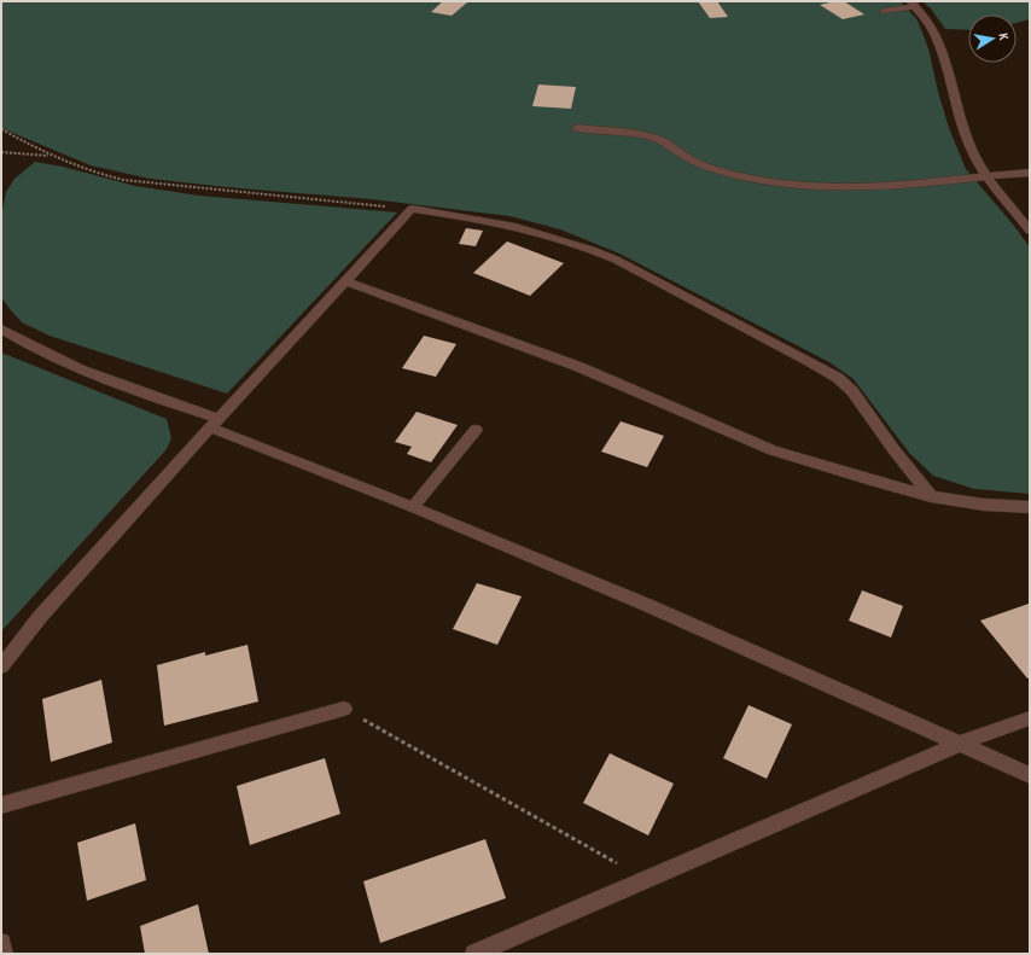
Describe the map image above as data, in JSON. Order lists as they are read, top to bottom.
{
  "north": "right"
}
